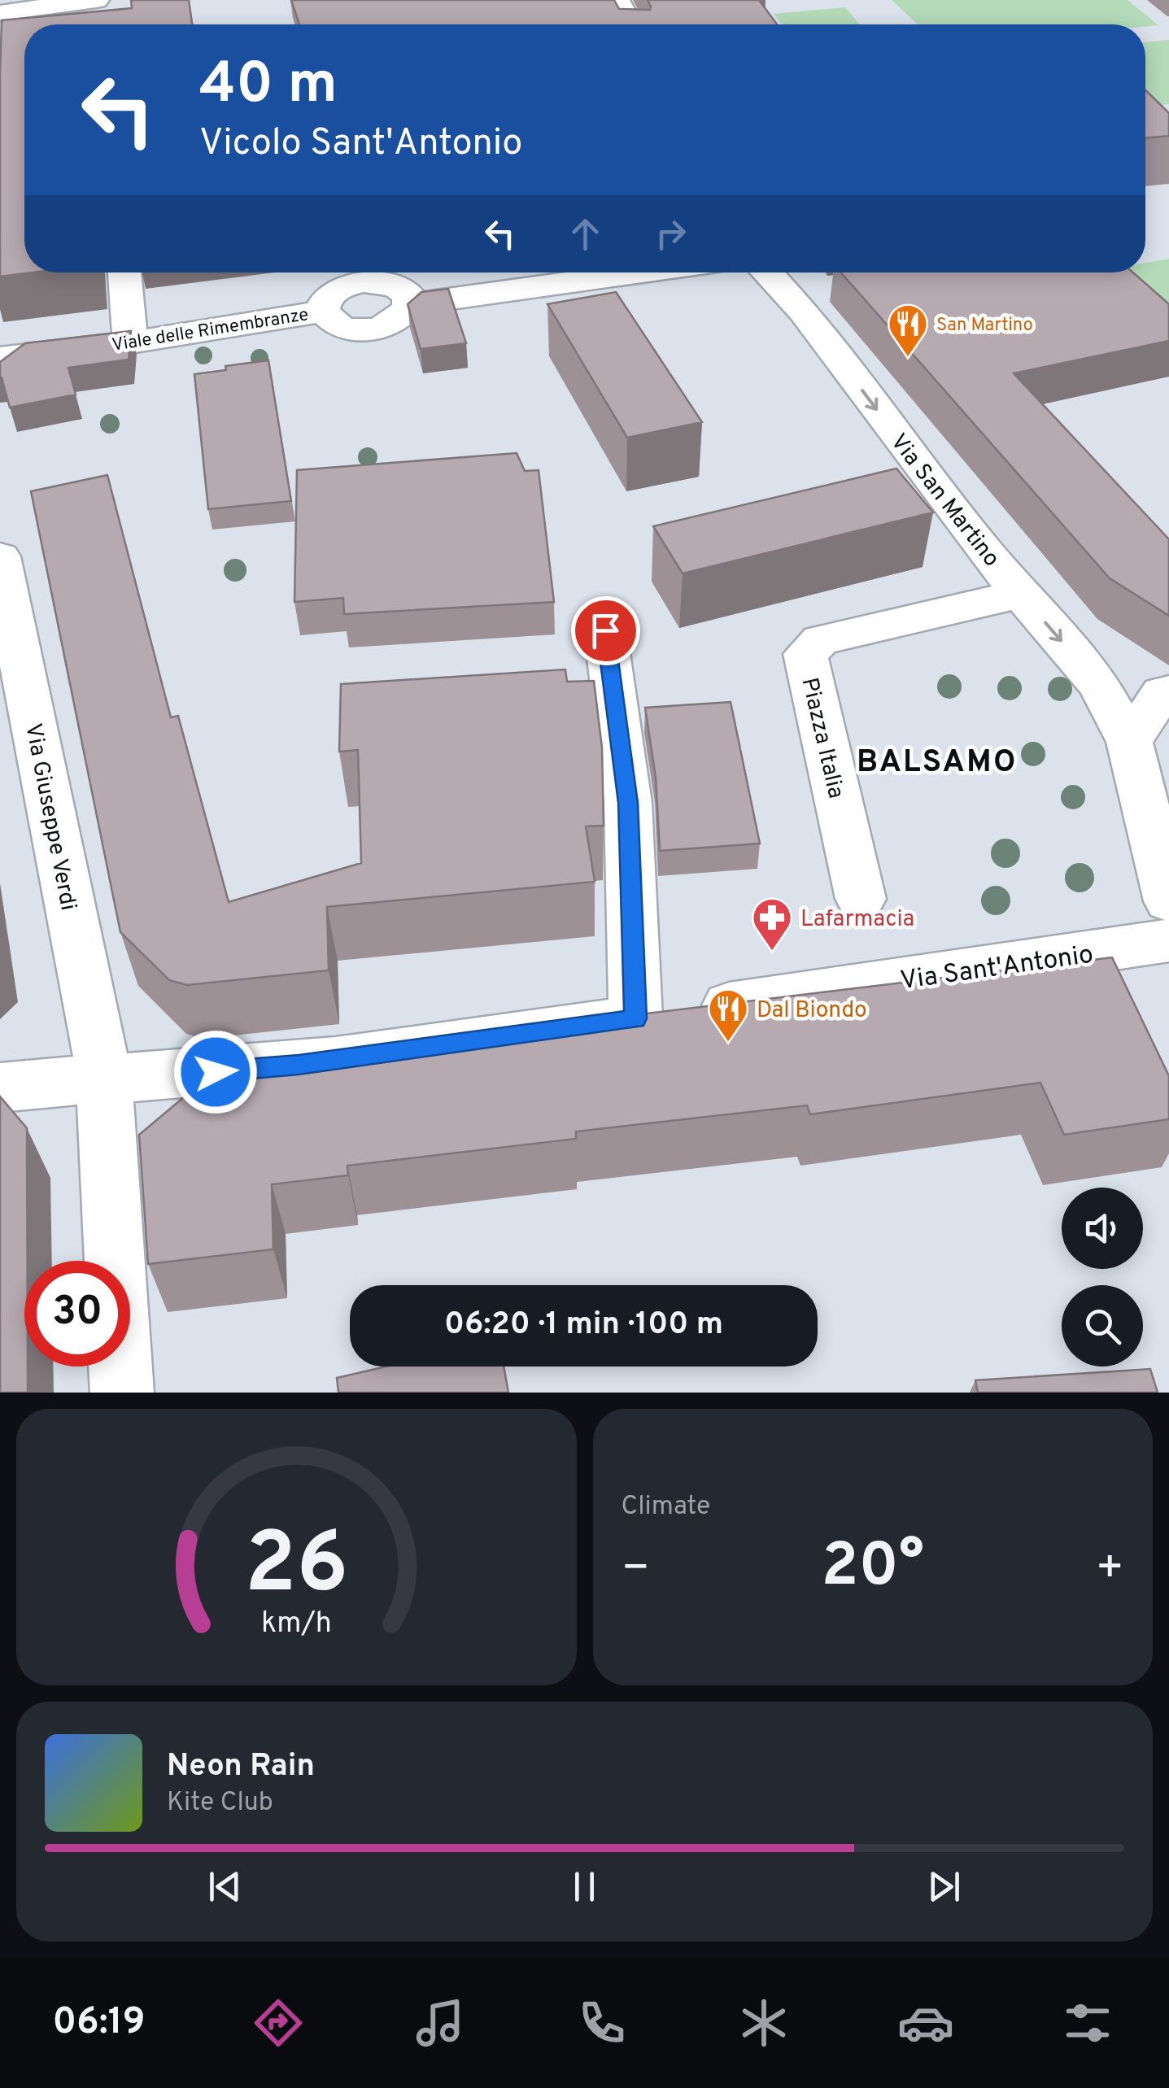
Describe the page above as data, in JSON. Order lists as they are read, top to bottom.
{
  "streets": {
    "street": [
      "Viale delle Rimembranze",
      "Via San Martino",
      "Piazza Italia",
      "Via Giuseppe Verdi",
      "Via Sant'Antonio"
    ]
  },
  "crossings": [
    ["Via San Martino", "Piazza Italia"],
    ["Via Giuseppe Verdi", "Via Sant'Antonio"]
  ],
  "one_way": ["Via San Martino"],
  "districts": ["BALSAMO"],
  "places": {
    "restaurant": ["San Martino", "Dal Biondo"],
    "pharmacy": ["Lafarmacia"]
  },
  "page": {
    "turn": ["40 m", "Vicolo Sant'Antonio"],
    "limit": "30",
    "trip": "06:20 · 1 min · 100 m",
    "tile": "Climate",
    "heat": ["−", "20°", "+"],
    "song": ["Neon Rain", "Kite Club"],
    "tabs": "06:19",
    "gauge": ["26", "km/h"]
  }
}
